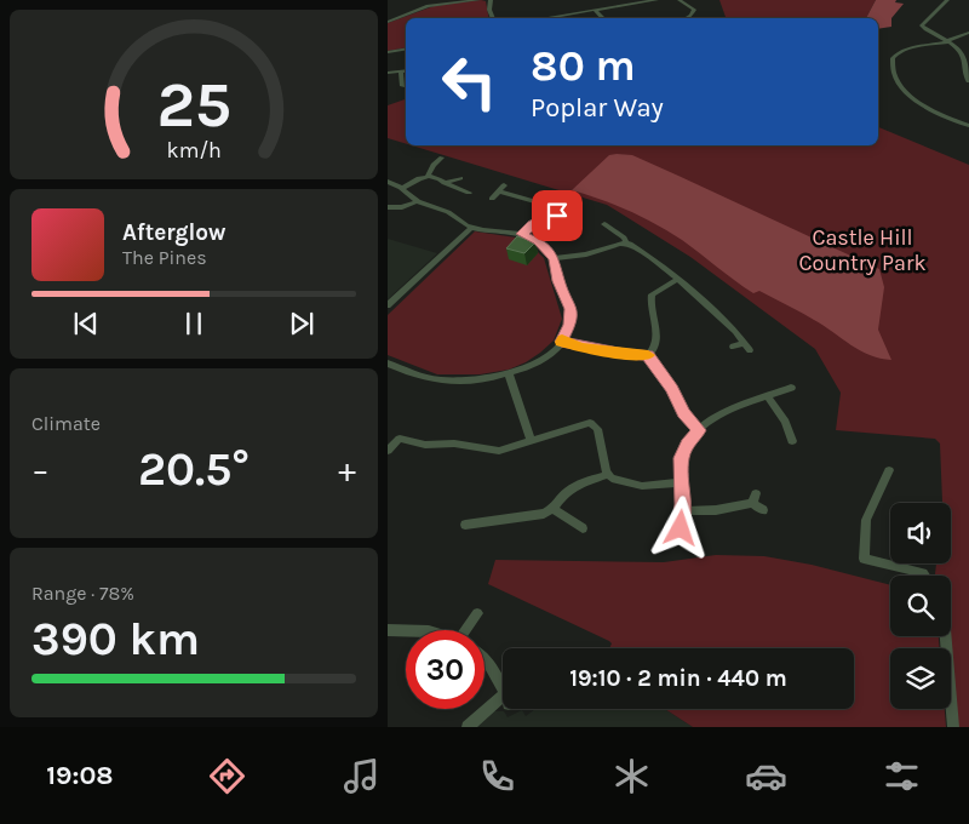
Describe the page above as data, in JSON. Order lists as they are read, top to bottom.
{
  "parks": ["Castle Hill Country Park"],
  "page": {
    "turn": ["80 m", "Poplar Way"],
    "song": ["Afterglow", "The Pines"],
    "tile": [
      "Climate",
      ["Range · 78%", "390 km"]
    ],
    "heat": ["−", "20.5°", "+"],
    "limit": "30",
    "trip": "19:10 · 2 min · 440 m",
    "tabs": "19:08",
    "gauge": ["25", "km/h"]
  }
}
